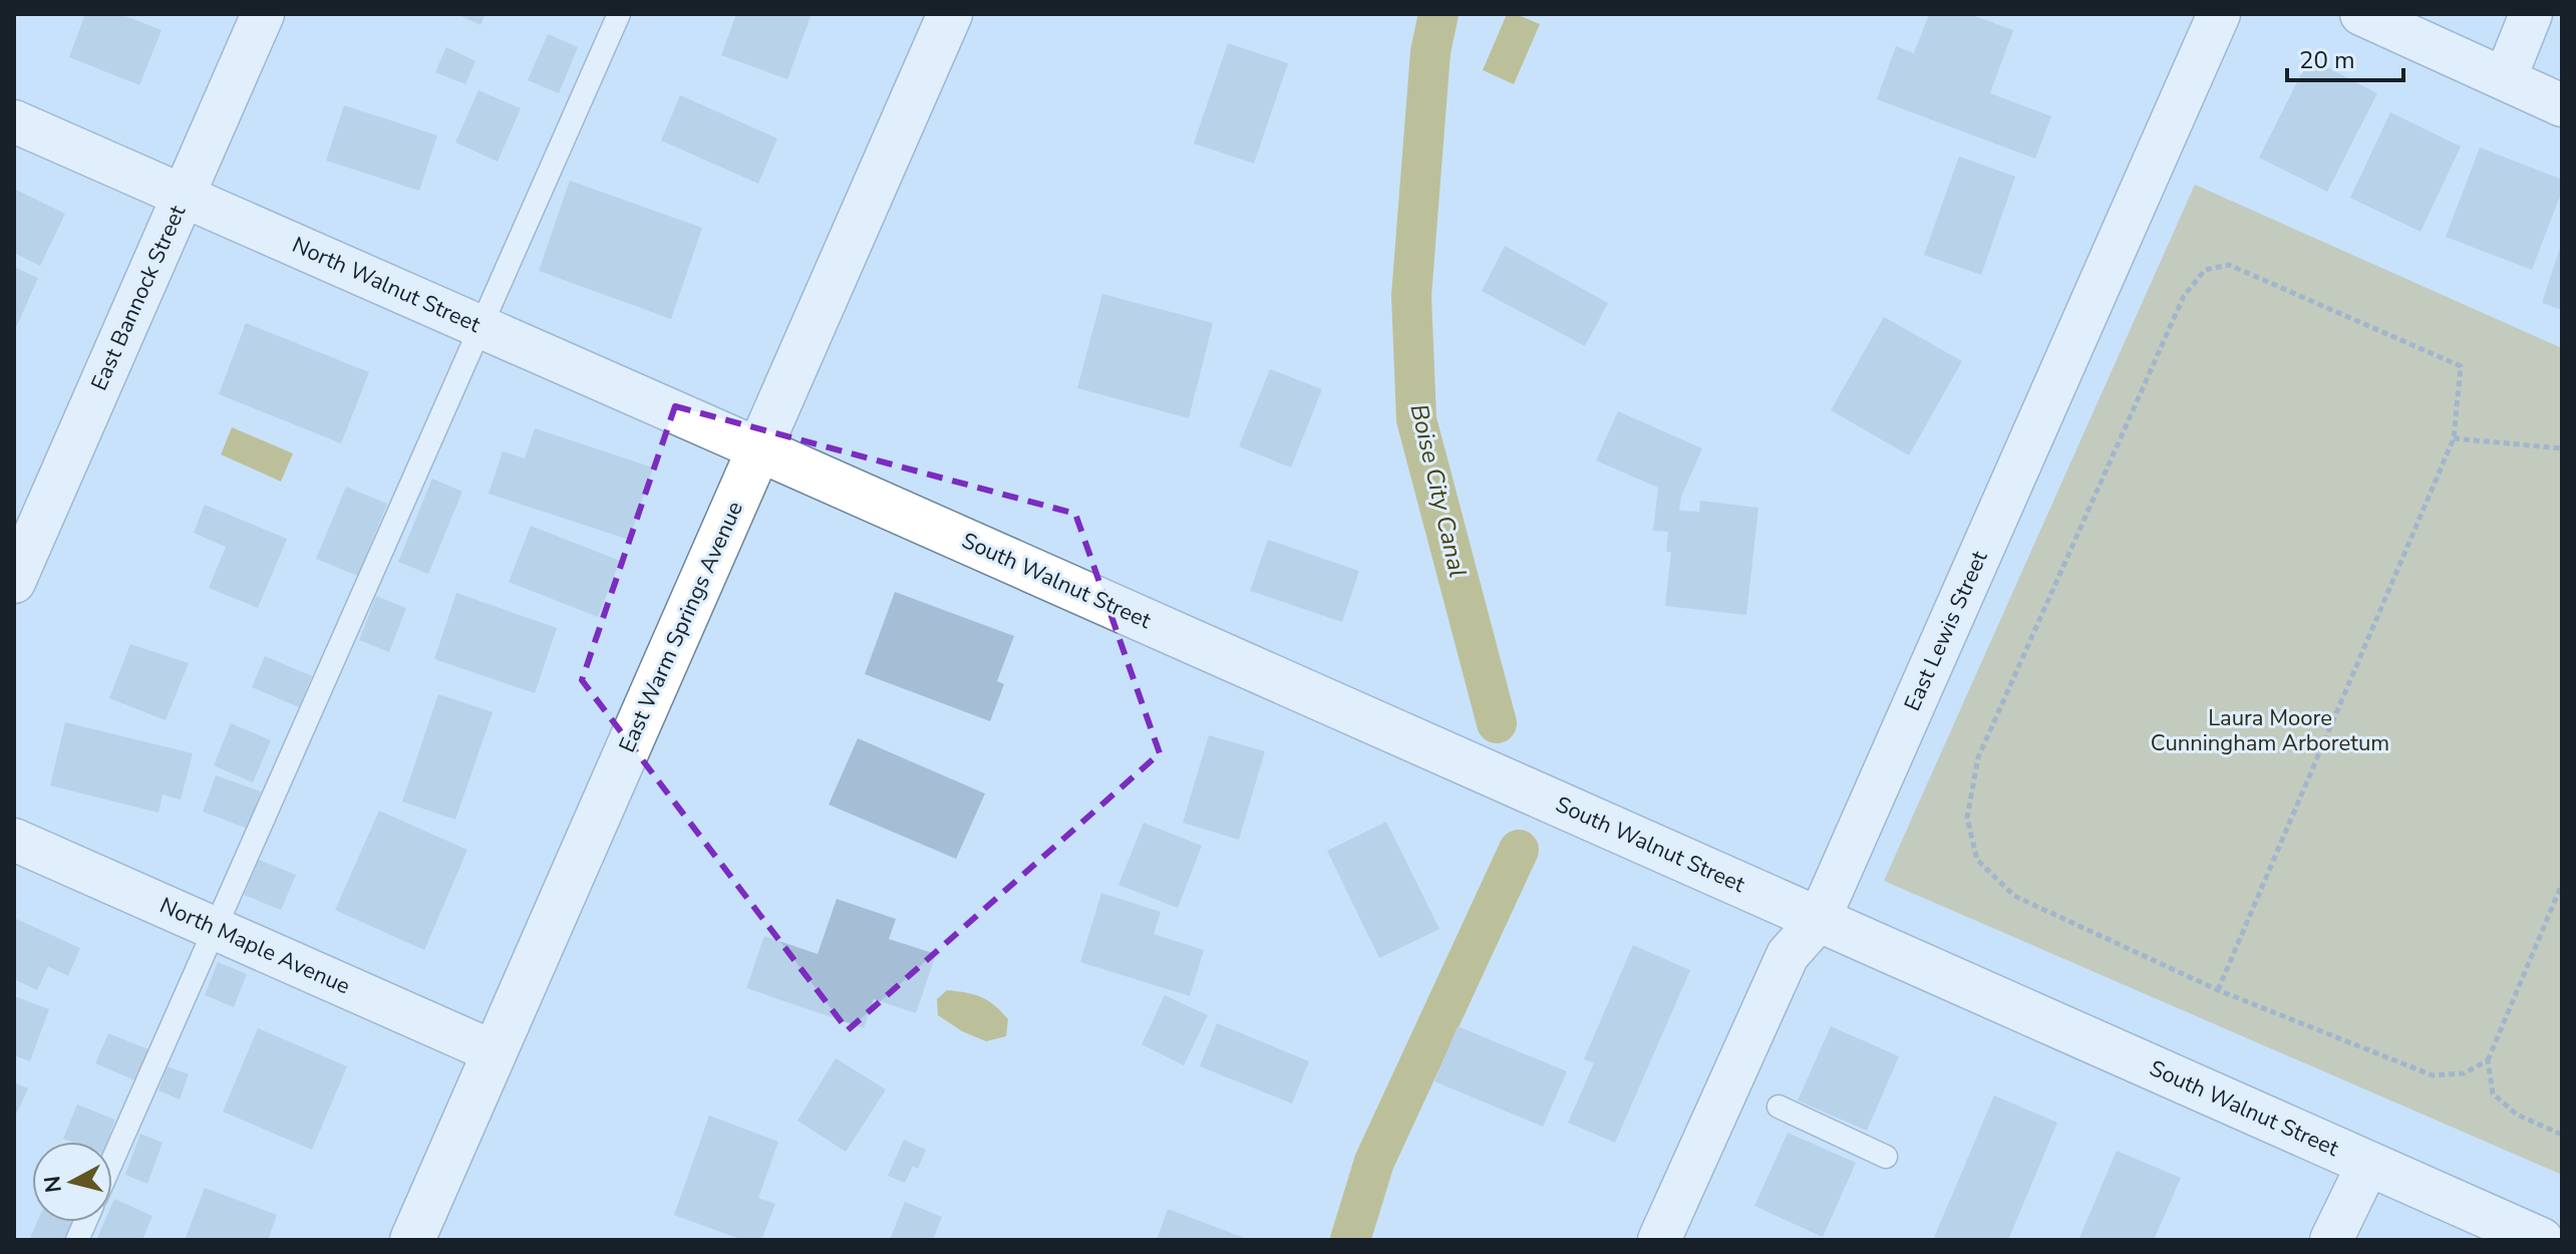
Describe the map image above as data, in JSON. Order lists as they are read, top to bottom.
{
  "streets": {
    "street": [
      "North Walnut Street",
      "East Bannock Street",
      "South Walnut Street",
      "East Warm Springs Avenue",
      "East Lewis Street",
      "North Maple Avenue"
    ]
  },
  "crossings": [
    ["North Walnut Street", "East Bannock Street"],
    ["North Walnut Street", "South Walnut Street"],
    ["North Walnut Street", "East Warm Springs Avenue"],
    ["South Walnut Street", "East Warm Springs Avenue"],
    ["South Walnut Street", "East Lewis Street"],
    ["East Warm Springs Avenue", "North Maple Avenue"]
  ],
  "water": ["Boise City Canal"],
  "parks": ["Laura Moore Cunningham Arboretum"],
  "scale_bar": "20 m",
  "north": "left"
}
